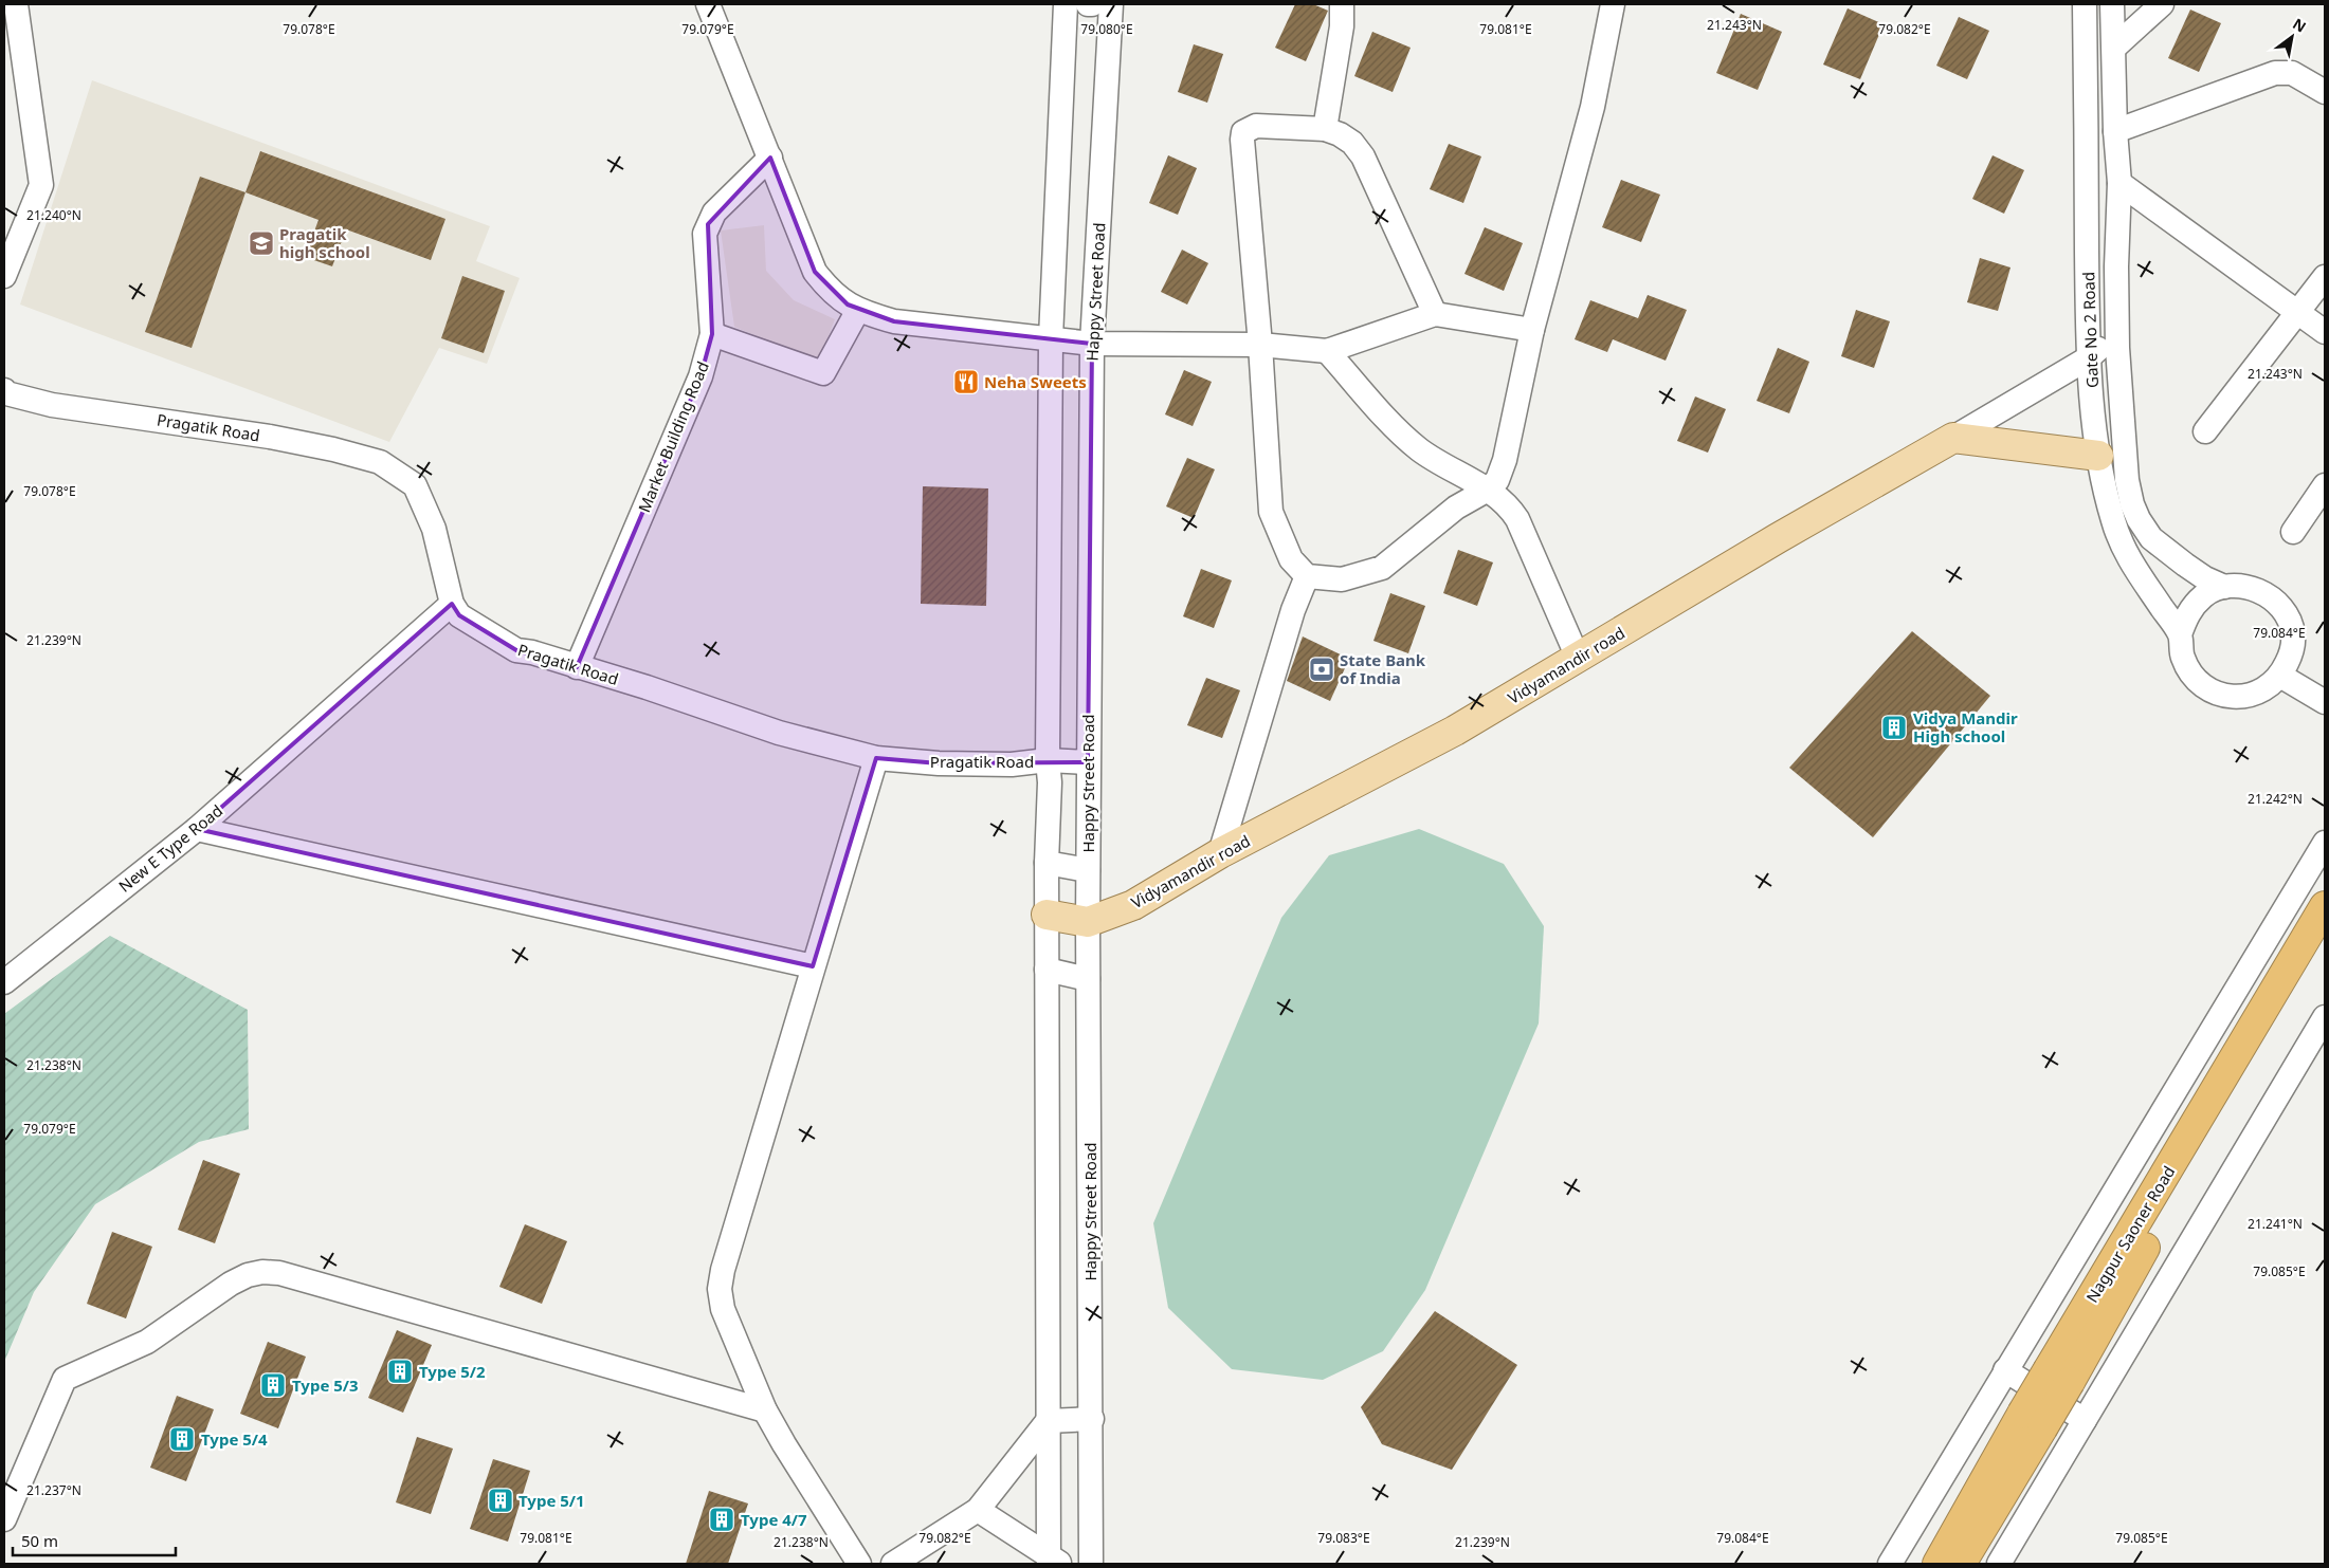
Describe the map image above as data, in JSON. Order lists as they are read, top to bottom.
{
  "streets": {
    "highway": ["Nagpur Saoner Road"],
    "main road": ["Vidyamandir road"],
    "street": [
      "Happy Street Road",
      "Gate No 2 Road",
      "Pragatik Road",
      "Market Building Road",
      "New E Type Road"
    ]
  },
  "crossings": [
    ["Happy Street Road", "Pragatik Road"],
    ["Happy Street Road", "Vidyamandir road"],
    ["Pragatik Road", "Market Building Road"],
    ["Pragatik Road", "New E Type Road"]
  ],
  "places": {
    "school or university": ["Pragatik high school"],
    "restaurant": ["Neha Sweets"],
    "bank": ["State Bank of India"],
    "building": [
      "Vidya Mandir High school",
      "Type 5/2",
      "Type 5/3",
      "Type 5/4",
      "Type 5/1",
      "Type 4/7"
    ]
  },
  "scale_bar": "50 m",
  "north": "top right",
  "coordinates": [
    "21.243°N",
    "79.078°E",
    "79.079°E",
    "79.080°E",
    "79.081°E",
    "79.082°E",
    "21.240°N",
    "79.084°E",
    "21.239°N",
    "21.242°N",
    "21.238°N",
    "21.241°N",
    "79.085°E",
    "21.237°N",
    "79.083°E"
  ]
}
